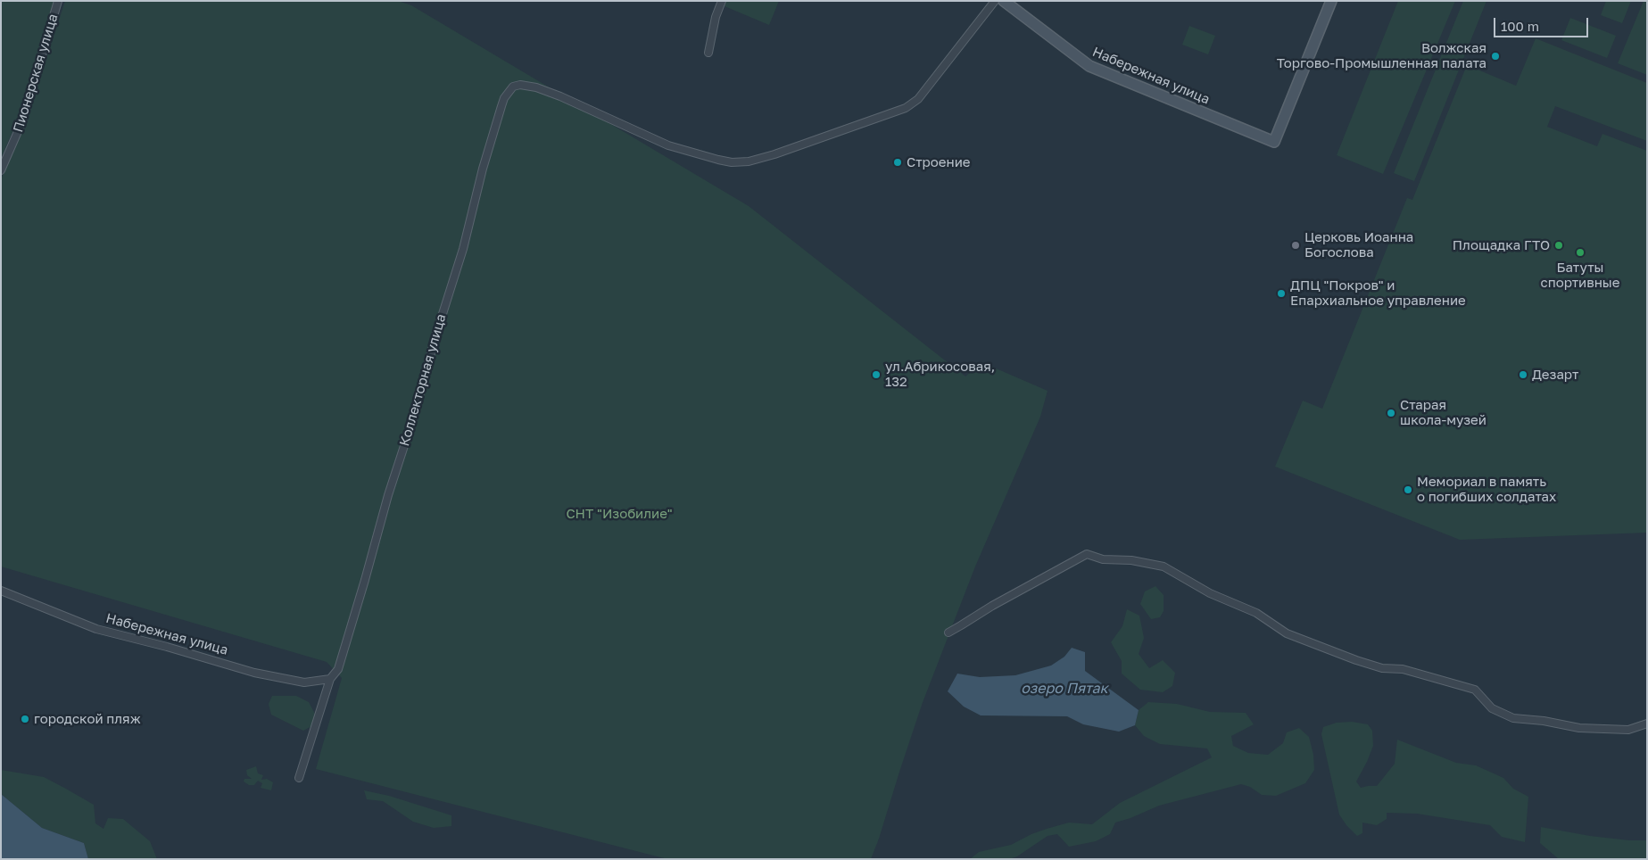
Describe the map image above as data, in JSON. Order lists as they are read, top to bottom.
{
  "streets": {
    "street": ["Пионерская улица", "Набережная улица", "Коллекторная улица"]
  },
  "crossings": [
    ["Набережная улица", "Коллекторная улица"]
  ],
  "water": ["озеро Пятак"],
  "parks": ["СНТ \"Изобилие\""],
  "places": [
    "Волжская Торгово-Промышленная палата",
    "Строение",
    "Церковь Иоанна Богослова",
    "Площадка ГТО",
    "Батуты спортивные",
    "ДПЦ \"Покров\" и Епархиальное управление",
    "ул.Абрикосовая, 132",
    "Дезарт",
    "Старая школа-музей",
    "Мемориал в память о погибших солдатах",
    "городской пляж"
  ],
  "scale_bar": "100 m"
}
